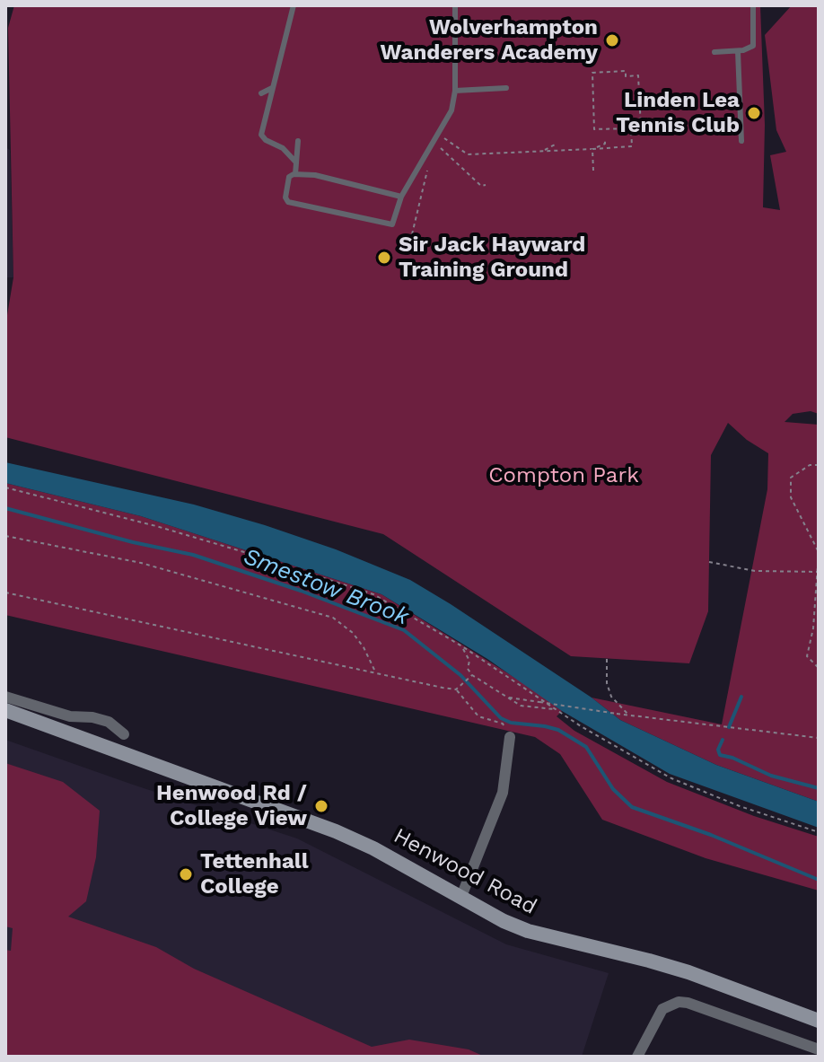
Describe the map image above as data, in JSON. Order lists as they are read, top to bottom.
{
  "streets": {
    "main road": ["Henwood Road"]
  },
  "water": ["Smestow Brook"],
  "parks": ["Compton Park"],
  "places": [
    "Wolverhampton Wanderers Academy",
    "Linden Lea Tennis Club",
    "Sir Jack Hayward Training Ground",
    "Henwood Rd / College View",
    "Tettenhall College"
  ]
}
